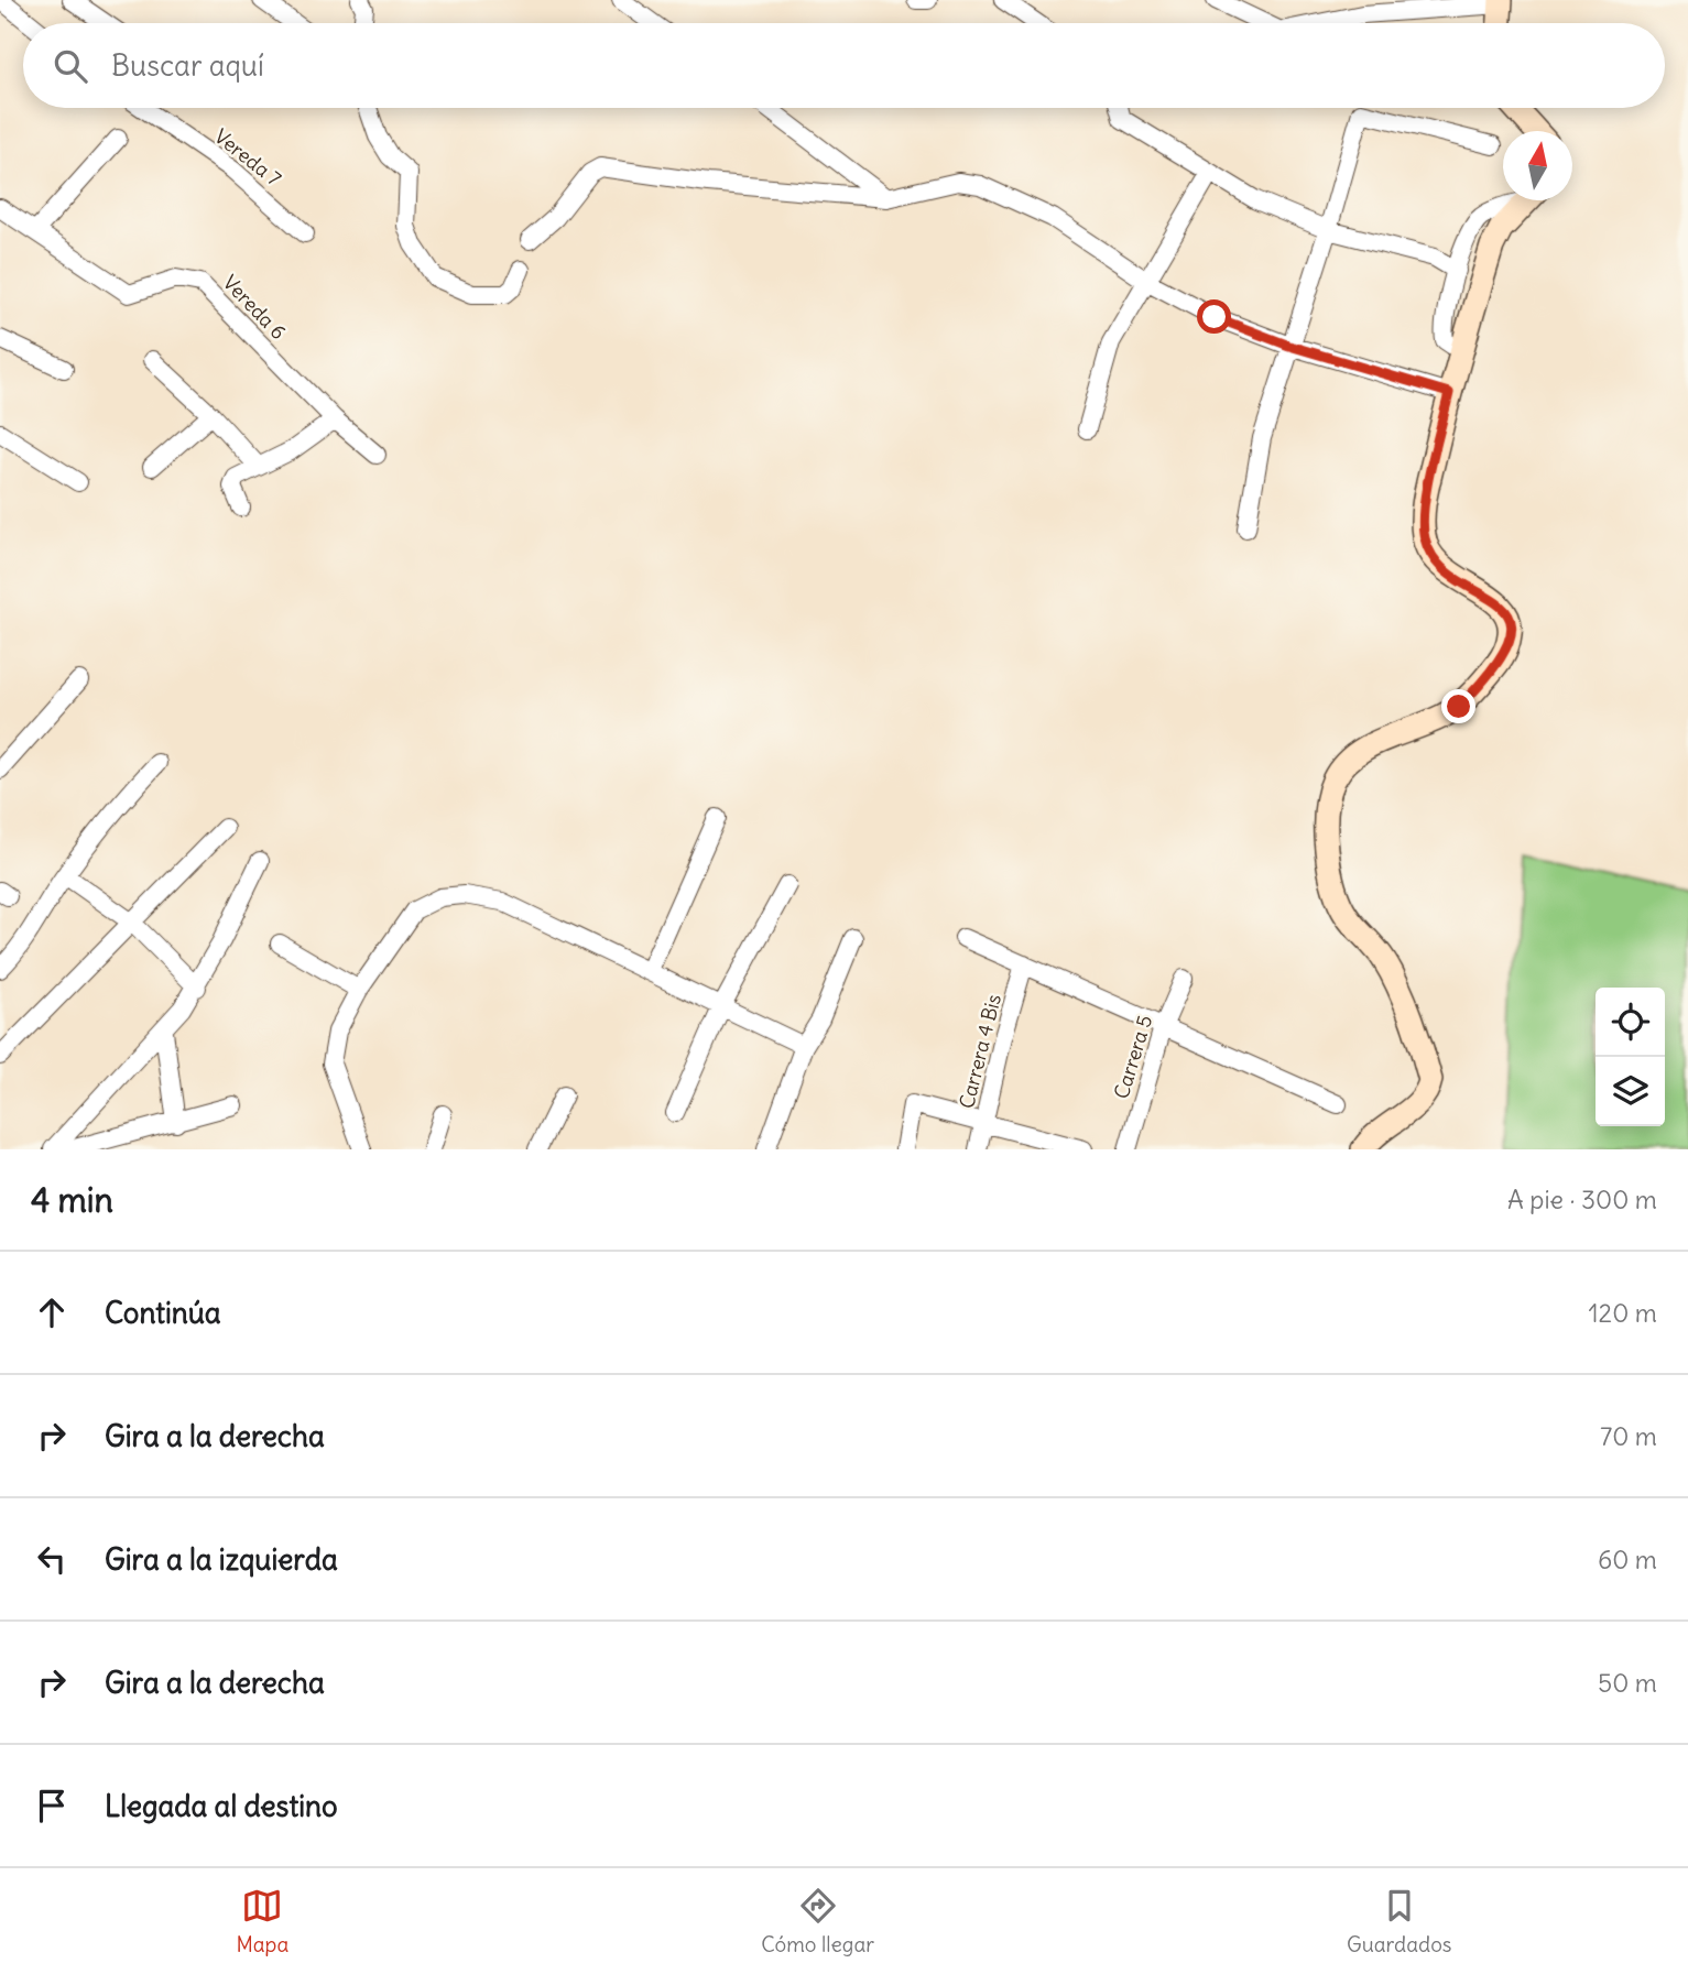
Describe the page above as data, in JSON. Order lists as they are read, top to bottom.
{
  "streets": {
    "street": [
      "Vereda 7",
      "Vereda 6",
      "Carrera 4 Bis",
      "Carrera 5"
    ]
  },
  "north": "top",
  "page": {
    "search": "Buscar aquí",
    "heading": ["4 min", "A pie · 300 m"],
    "list": [
      ["Continúa", "120 m"],
      ["Gira a la derecha", "70 m"],
      ["Gira a la izquierda", "60 m"],
      ["Gira a la derecha", "50 m"],
      "Llegada al destino"
    ],
    "nav": ["Mapa", "Cómo llegar", "Guardados"]
  }
}
